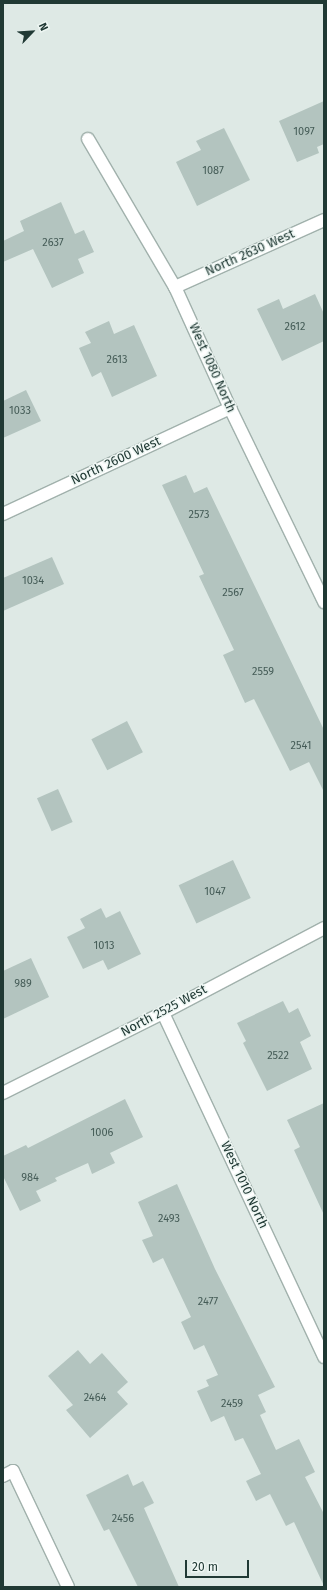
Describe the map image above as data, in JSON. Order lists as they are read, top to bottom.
{
  "streets": {
    "street": [
      "North 2630 West",
      "West 1080 North",
      "North 2600 West",
      "North 2525 West",
      "West 1010 North"
    ]
  },
  "crossings": [
    ["North 2630 West", "West 1080 North"],
    ["West 1080 North", "North 2600 West"],
    ["North 2525 West", "West 1010 North"]
  ],
  "house_numbers": [
    "1097",
    "1087",
    "2637",
    "2612",
    "2613",
    "1033",
    "2573",
    "1034",
    "2567",
    "2559",
    "2541",
    "1047",
    "1013",
    "989",
    "2522",
    "1006",
    "984",
    "2493",
    "2477",
    "2464",
    "2459",
    "2456"
  ],
  "scale_bar": "20 m",
  "north": "top right"
}
